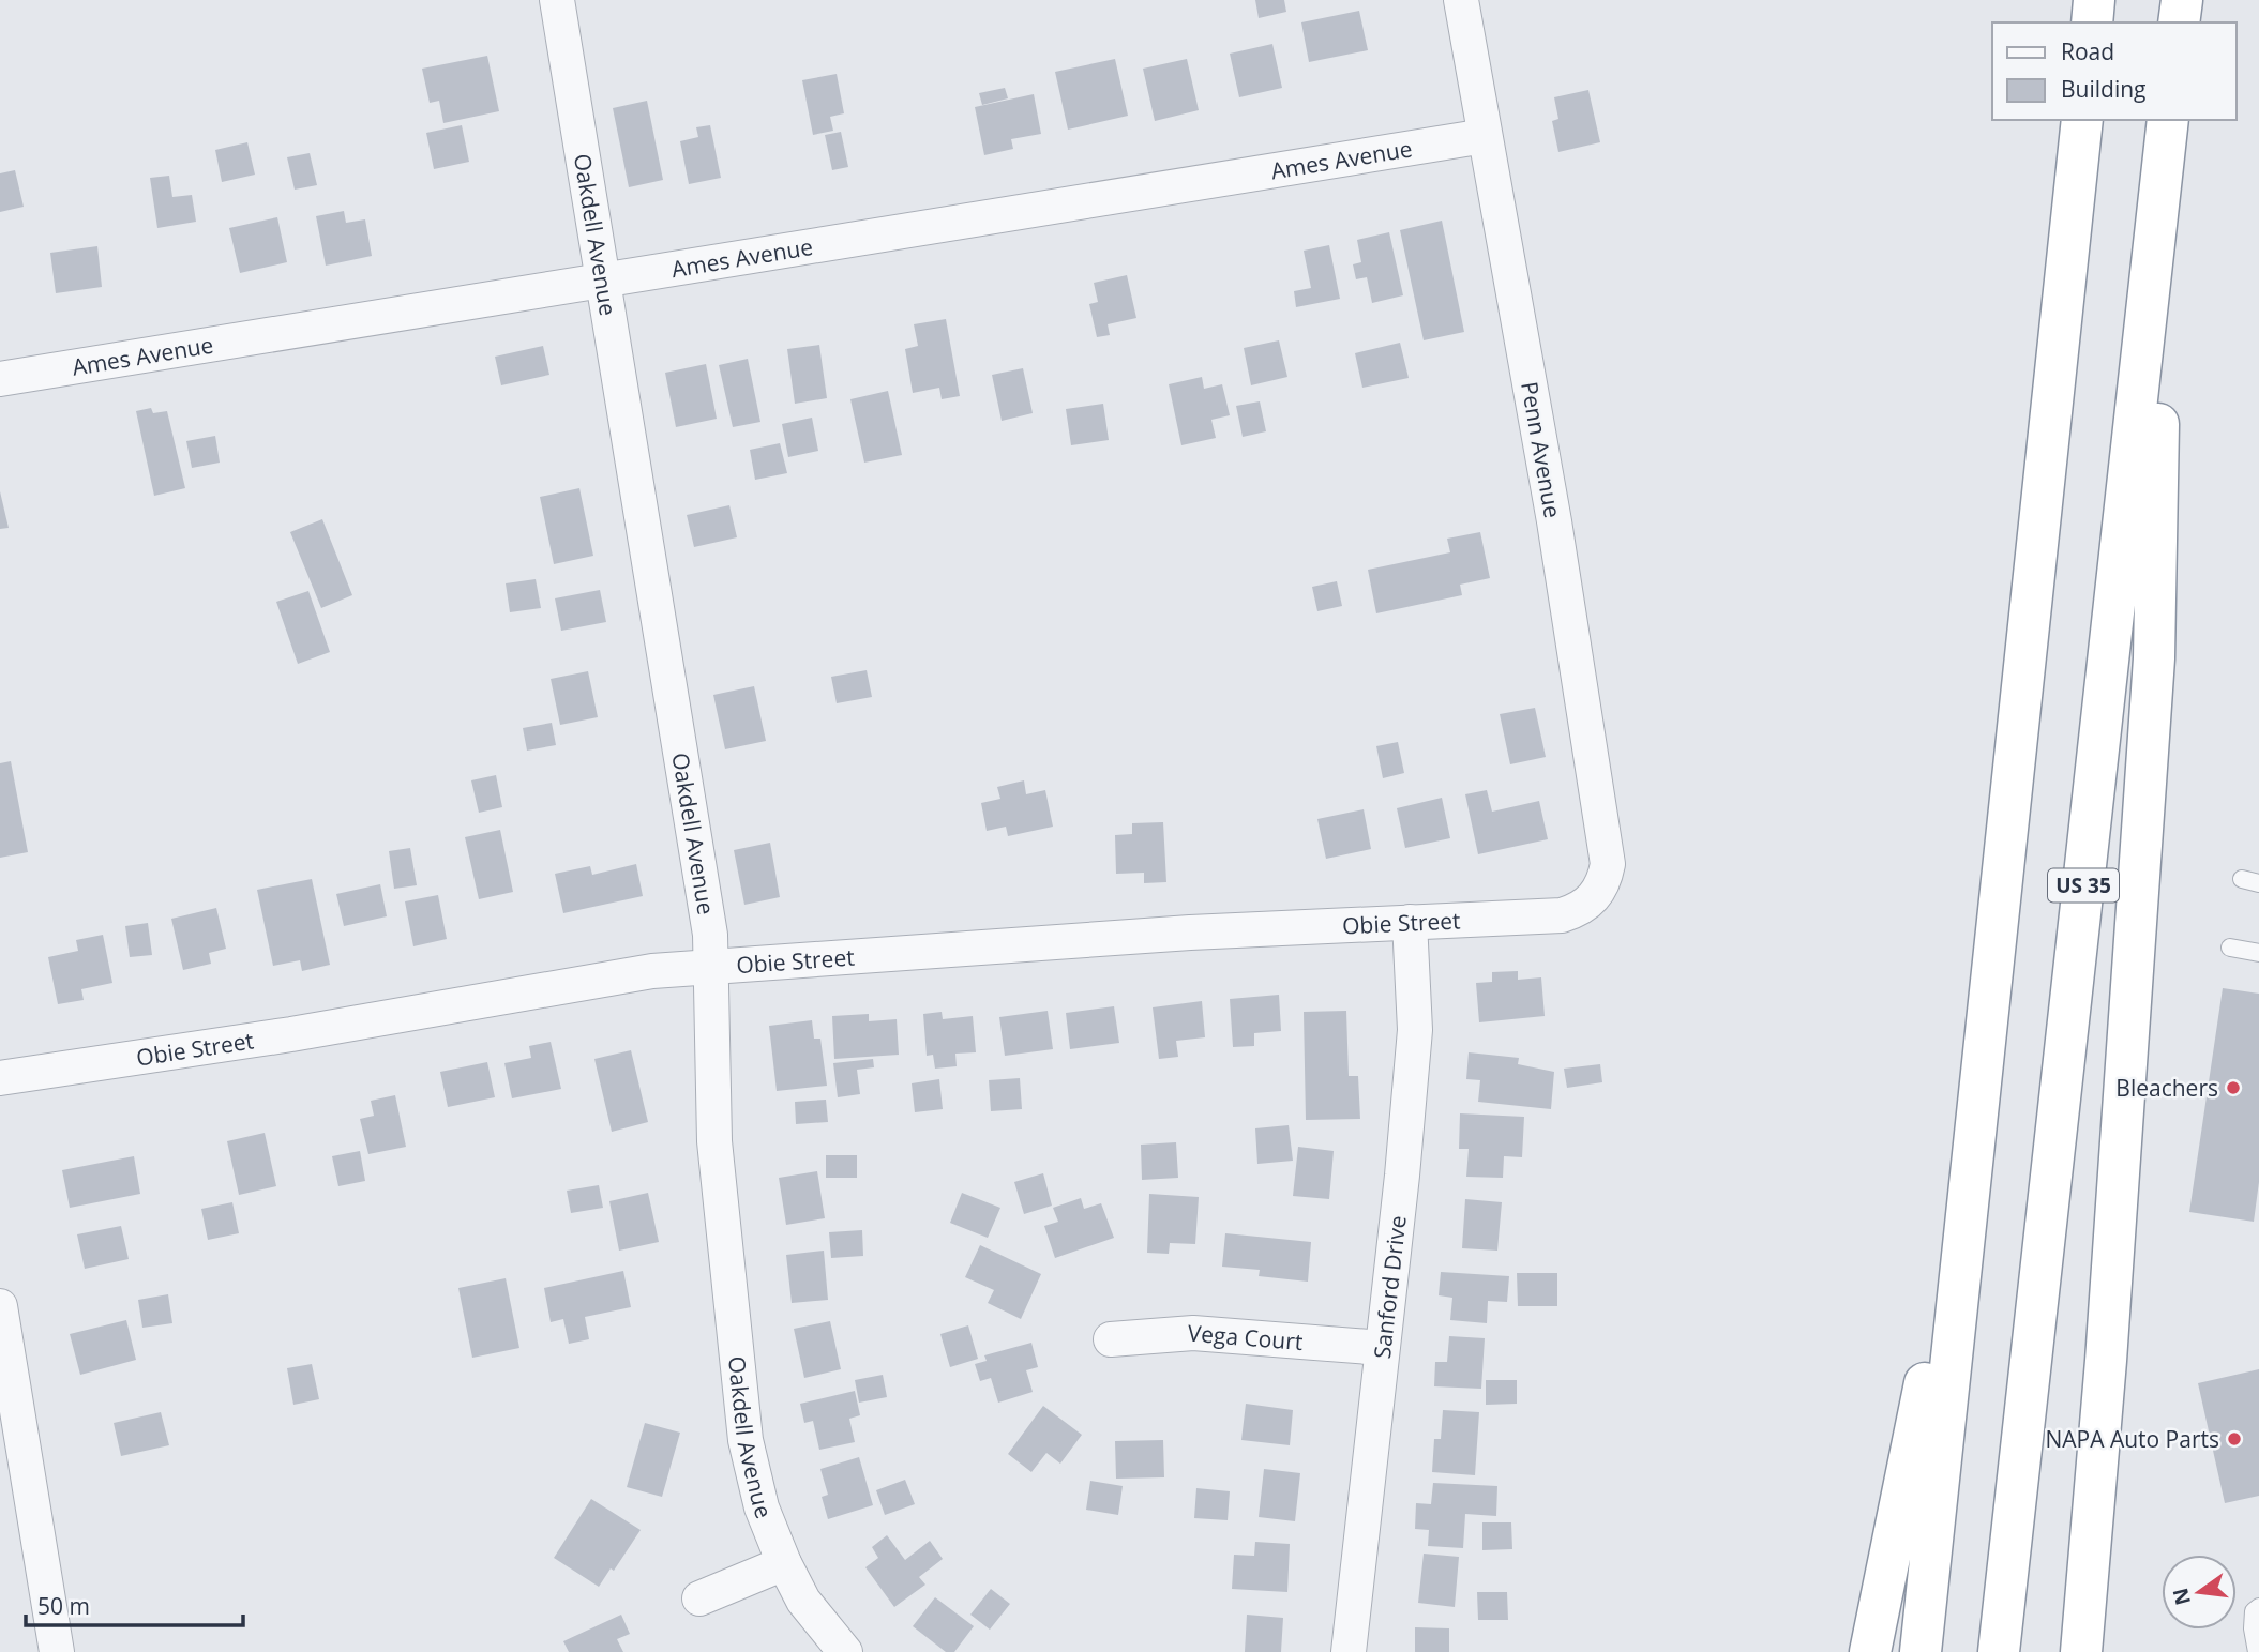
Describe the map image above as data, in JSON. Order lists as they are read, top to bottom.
{
  "streets": {
    "highway": ["US 35"],
    "street": [
      "Ames Avenue",
      "Oakdell Avenue",
      "Penn Avenue",
      "Obie Street",
      "Sanford Drive",
      "Vega Court"
    ]
  },
  "crossings": [
    ["Ames Avenue", "Oakdell Avenue"],
    ["Ames Avenue", "Penn Avenue"],
    ["Oakdell Avenue", "Obie Street"],
    ["Penn Avenue", "Obie Street"],
    ["Obie Street", "Sanford Drive"],
    ["Sanford Drive", "Vega Court"]
  ],
  "places": ["Bleachers", "NAPA Auto Parts"],
  "legend": ["Road", "Building"],
  "scale_bar": "50 m",
  "north": "left"
}
